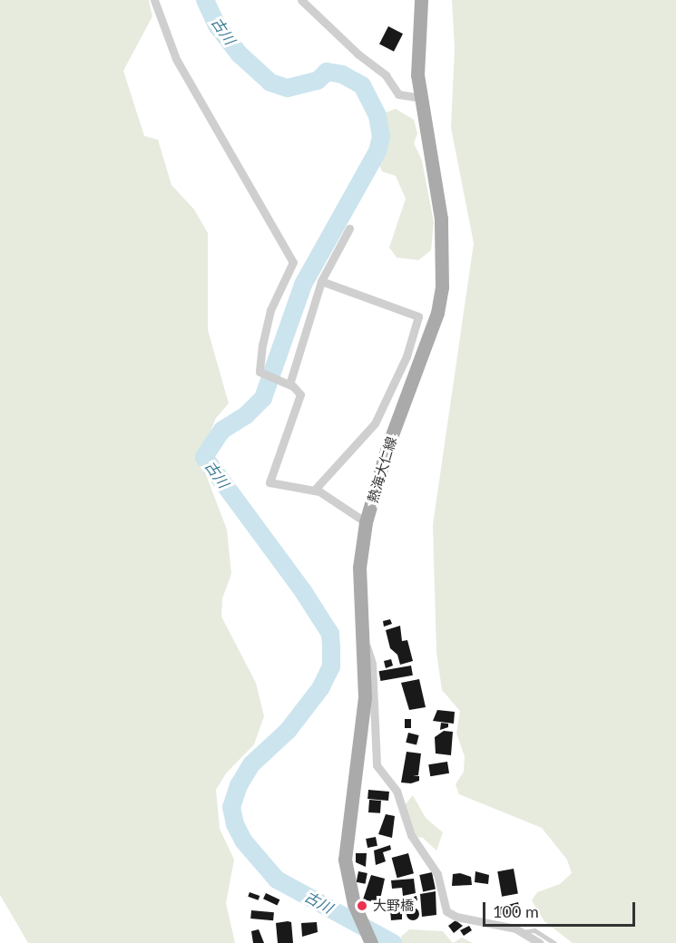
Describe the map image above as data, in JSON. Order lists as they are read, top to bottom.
{
  "streets": {
    "main road": ["熱海大仁線"]
  },
  "water": ["古川"],
  "places": ["大野橋"],
  "scale_bar": "100 m"
}
